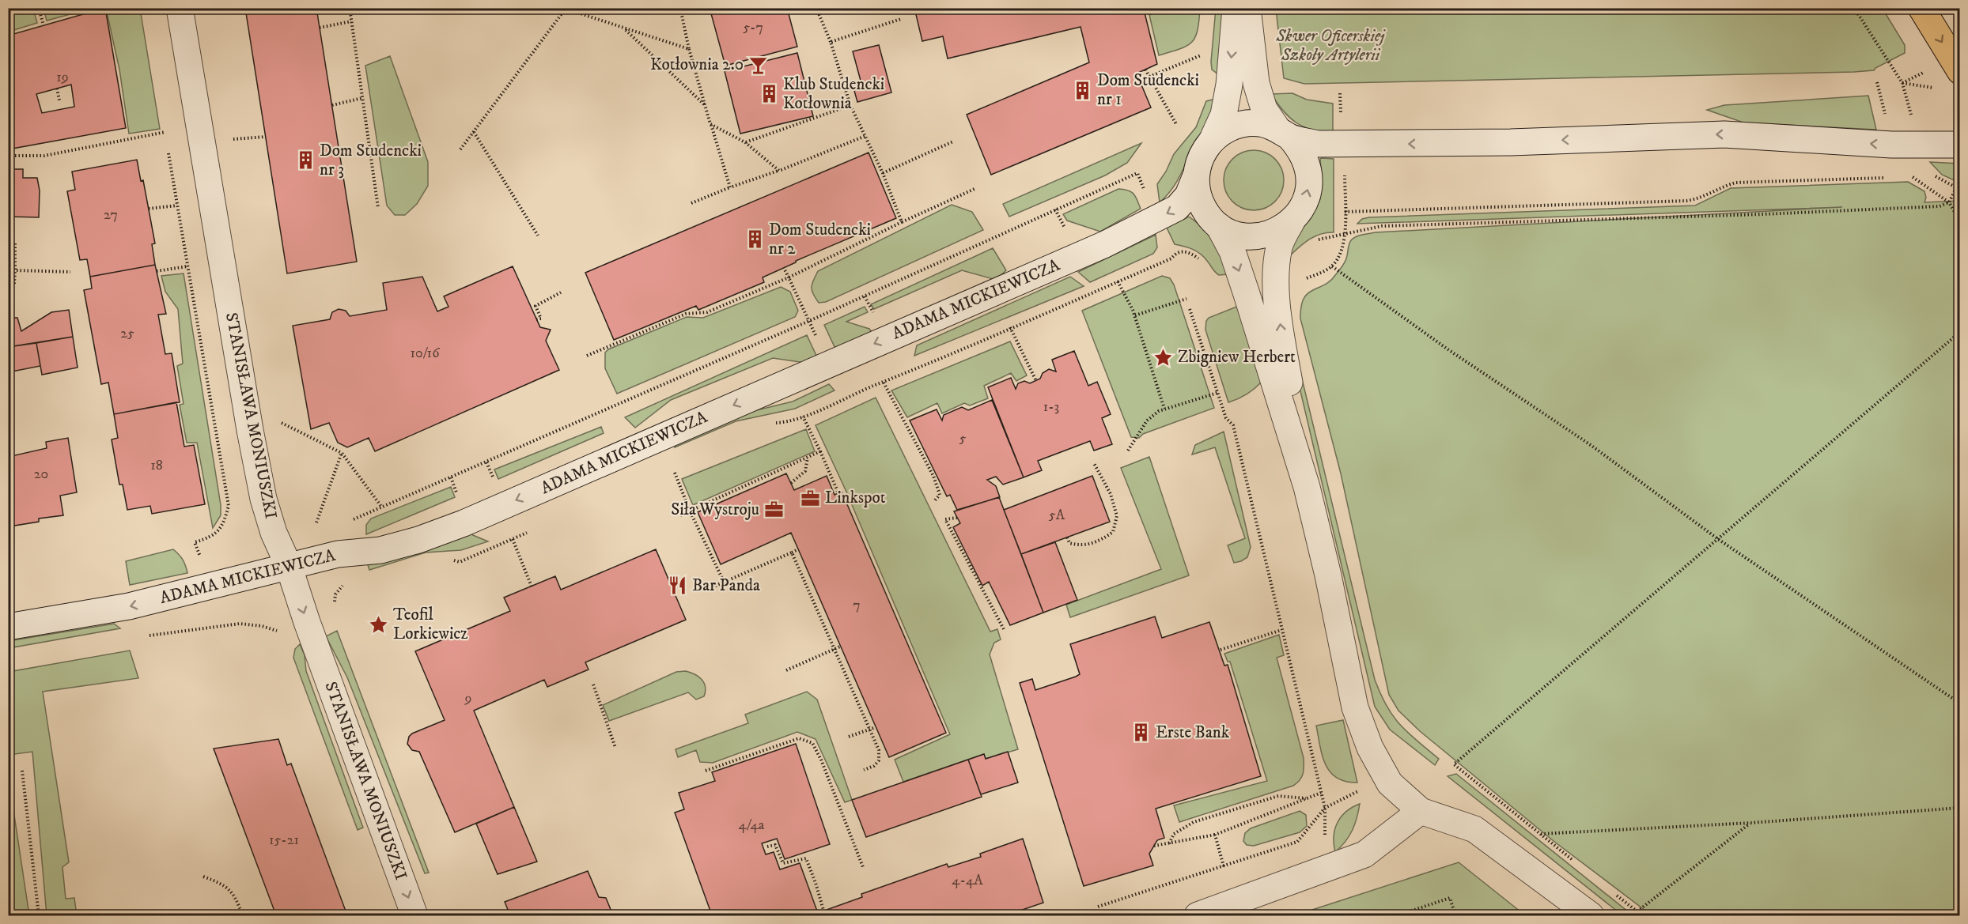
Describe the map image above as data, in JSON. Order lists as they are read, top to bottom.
{
  "streets": {
    "street": ["ADAMA MICKIEWICZA", "STANISŁAWA MONIUSZKI"]
  },
  "crossings": [
    ["ADAMA MICKIEWICZA", "STANISŁAWA MONIUSZKI"]
  ],
  "one_way": ["ADAMA MICKIEWICZA", "STANISŁAWA MONIUSZKI"],
  "parks": ["Skwer Oficerskiej Szkoły Artylerii"],
  "places": {
    "bar": ["Kotłownia 2.0"],
    "building": [
      "Dom Studencki nr 1",
      "Klub Studencki Kotłownia",
      "Dom Studencki nr 3",
      "Dom Studencki nr 2",
      "Erste Bank"
    ],
    "place": ["Zbigniew Herbert", "Teofil Lorkiewicz"],
    "office": ["Linkspot", "Siła Wystroju"],
    "restaurant": ["Bar Panda"]
  },
  "house_numbers": [
    "5-7",
    "19",
    "27",
    "25",
    "10/16",
    "1-3",
    "5",
    "18",
    "20",
    "5A",
    "7",
    "9",
    "4/4a",
    "15-21",
    "4-4A"
  ]
}
